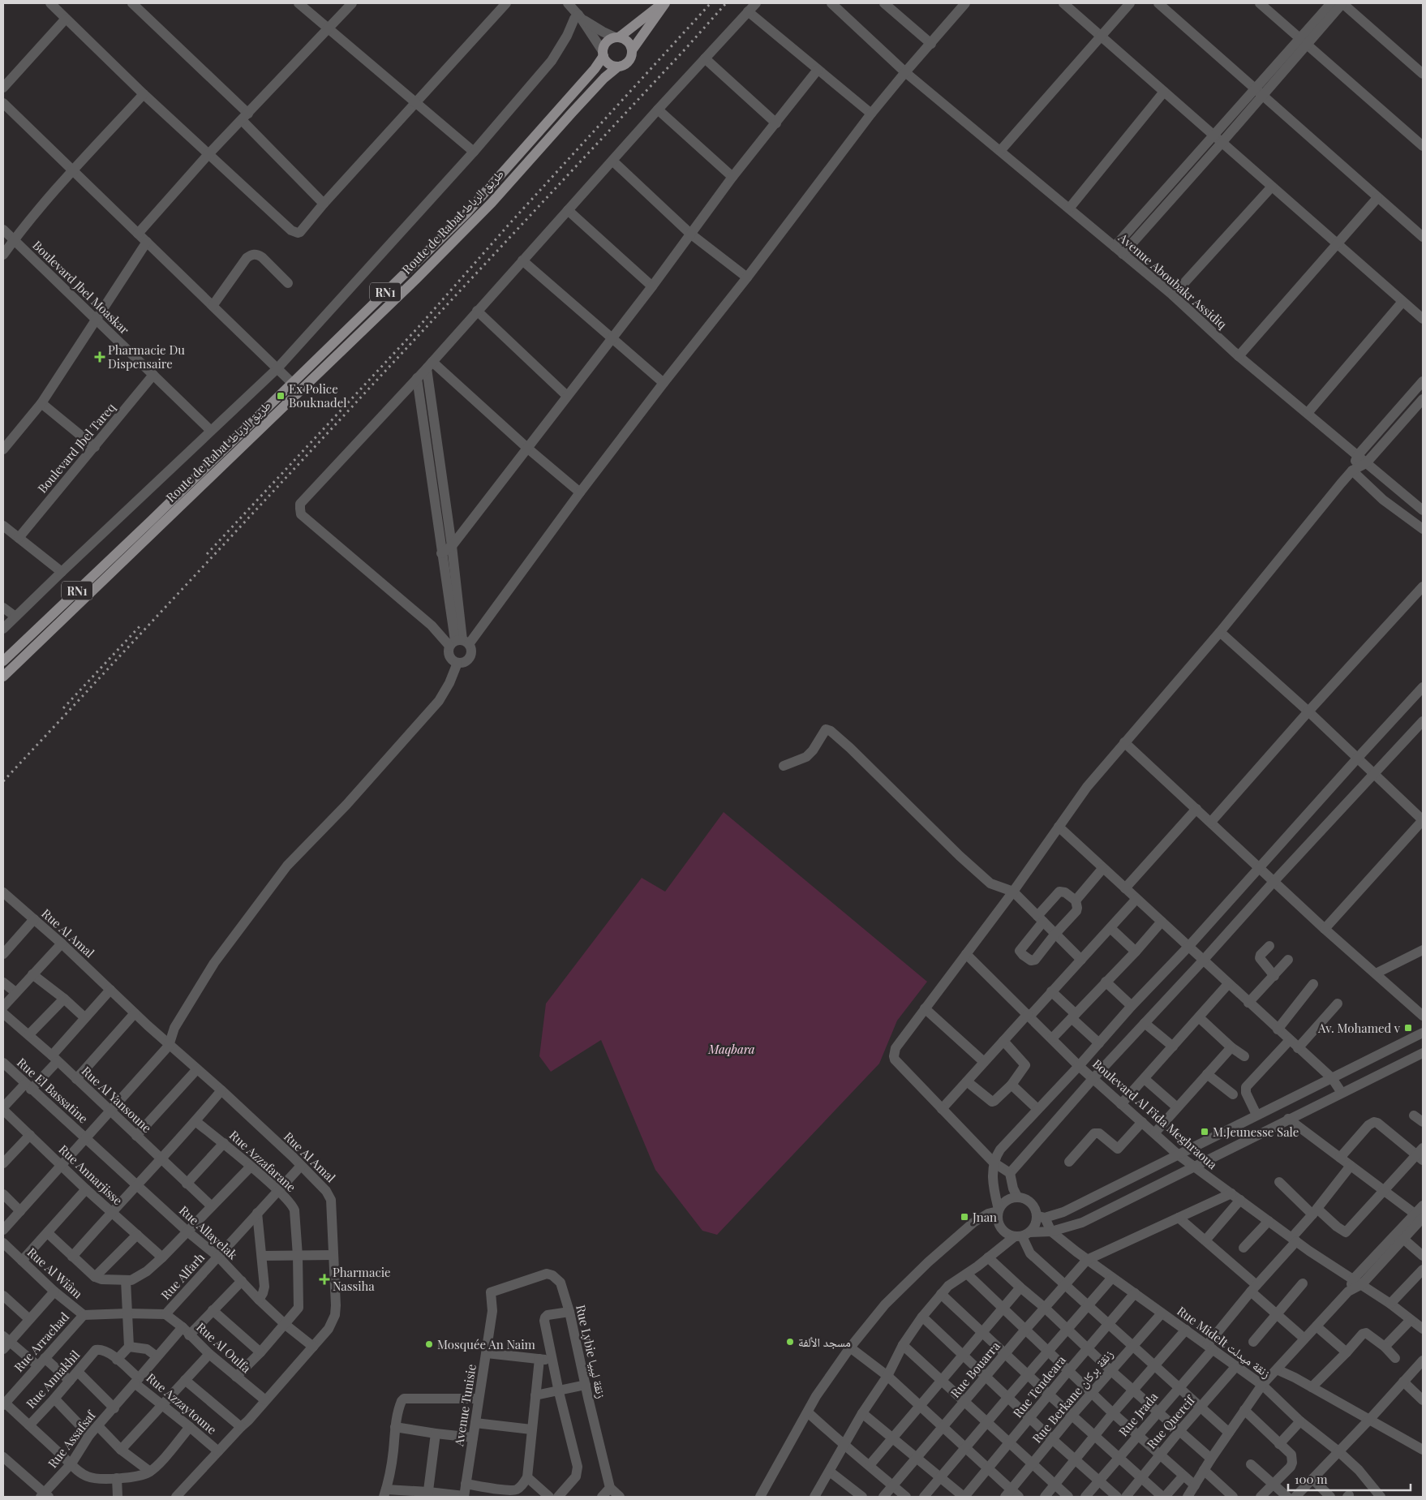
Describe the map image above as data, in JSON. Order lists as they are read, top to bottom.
{
  "streets": {
    "main road": ["Route de Rabat طريق الرباط", "RN1"],
    "street": [
      "Avenue Aboubakr Assidiq",
      "Boulevard Jbel Moaskar",
      "Boulevard Jbel Tareq",
      "Rue Al Amal",
      "Rue El Bassatine",
      "Rue Al Yansoune",
      "Boulevard Al Fida Meghraoua",
      "Rue Azzafarane",
      "Rue Annarjisse",
      "Rue Allayelak",
      "Rue Al Wiâm",
      "Rue Alfarh",
      "Rue Arrachad",
      "Rue Midelt زنقة ميدلت",
      "Rue Al Oulfa",
      "Rue Lybie زنقة ليبيا",
      "Rue Bouarra",
      "Rue Annakhil",
      "Rue Tendeara",
      "Rue Berkane زنقة بركان",
      "Rue Azzaytoune",
      "Avenue Tunisie",
      "Rue Jrada",
      "Rue Quercif",
      "Rue Assafsaf"
    ]
  },
  "crossings": [
    ["Route de Rabat طريق الرباط", "RN1"],
    ["Boulevard Jbel Moaskar", "Boulevard Jbel Tareq"],
    ["Rue Al Amal", "Rue Allayelak"],
    ["Rue Al Amal", "Rue Alfarh"],
    ["Rue Al Amal", "Rue Al Oulfa"],
    ["Rue Al Amal", "Rue Azzaytoune"],
    ["Rue El Bassatine", "Rue Allayelak"],
    ["Boulevard Al Fida Meghraoua", "Rue Jrada"],
    ["Rue Azzafarane", "Rue Allayelak"],
    ["Rue Azzafarane", "Rue Alfarh"],
    ["Rue Azzafarane", "Rue Al Oulfa"],
    ["Rue Allayelak", "Rue Alfarh"],
    ["Rue Allayelak", "Rue Assafsaf"],
    ["Rue Al Wiâm", "Rue Alfarh"],
    ["Rue Al Wiâm", "Rue Arrachad"],
    ["Rue Al Wiâm", "Rue Al Oulfa"],
    ["Rue Alfarh", "Rue Al Oulfa"],
    ["Rue Midelt زنقة ميدلت", "Rue Bouarra"],
    ["Rue Midelt زنقة ميدلت", "Rue Tendeara"],
    ["Rue Midelt زنقة ميدلت", "Rue Berkane زنقة بركان"],
    ["Rue Midelt زنقة ميدلت", "Rue Jrada"],
    ["Rue Midelt زنقة ميدلت", "Rue Quercif"],
    ["Rue Al Oulfa", "Rue Assafsaf"],
    ["Rue Lybie زنقة ليبيا", "Avenue Tunisie"],
    ["Rue Annakhil", "Rue Azzaytoune"],
    ["Rue Azzaytoune", "Rue Assafsaf"]
  ],
  "parks": ["Maqbara"],
  "places": {
    "health": ["Pharmacie Du Dispensaire", "Pharmacie Nassiha"],
    "transit": [
      "Ex Police Bouknadel",
      "Av. Mohamed v",
      "M.Jeunesse Sale",
      "Jnan"
    ],
    "other": ["مسجد الألفة", "Mosquée An Naim"]
  },
  "scale_bar": "100 m"
}
